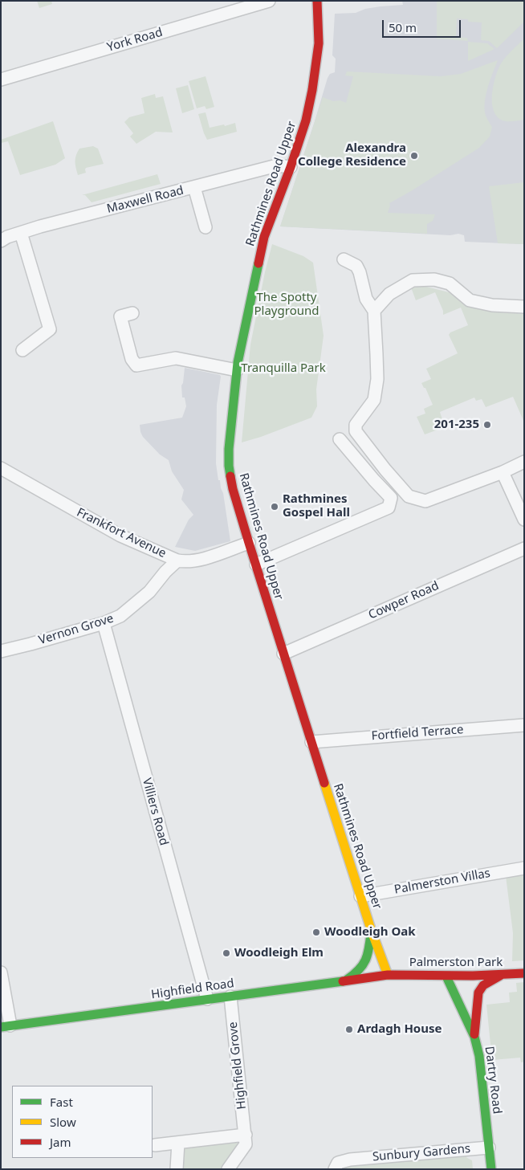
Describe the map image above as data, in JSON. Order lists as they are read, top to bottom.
{
  "streets": {
    "main road": [
      "Rathmines Road Upper",
      "Palmerston Park",
      "Highfield Road",
      "Dartry Road"
    ],
    "street": [
      "York Road",
      "Maxwell Road",
      "Frankfort Avenue",
      "Cowper Road",
      "Vernon Grove",
      "Fortfield Terrace",
      "Villiers Road",
      "Palmerston Villas",
      "Highfield Grove",
      "Sunbury Gardens"
    ]
  },
  "crossings": [
    ["Rathmines Road Upper", "Maxwell Road"],
    ["Rathmines Road Upper", "Frankfort Avenue"],
    ["Rathmines Road Upper", "Cowper Road"],
    ["Rathmines Road Upper", "Fortfield Terrace"],
    ["Rathmines Road Upper", "Palmerston Villas"],
    ["Rathmines Road Upper", "Palmerston Park"],
    ["Rathmines Road Upper", "Highfield Road"],
    ["Frankfort Avenue", "Vernon Grove"],
    ["Vernon Grove", "Villiers Road"],
    ["Villiers Road", "Highfield Road"],
    ["Palmerston Park", "Highfield Road"],
    ["Palmerston Park", "Dartry Road"],
    ["Highfield Road", "Highfield Grove"],
    ["Dartry Road", "Sunbury Gardens"]
  ],
  "parks": ["The Spotty Playground", "Tranquilla Park"],
  "places": [
    "Alexandra College Residence",
    "201-235",
    "Rathmines Gospel Hall",
    "Woodleigh Oak",
    "Woodleigh Elm",
    "Ardagh House"
  ],
  "legend": ["Fast", "Slow", "Jam"],
  "scale_bar": "50 m"
}
